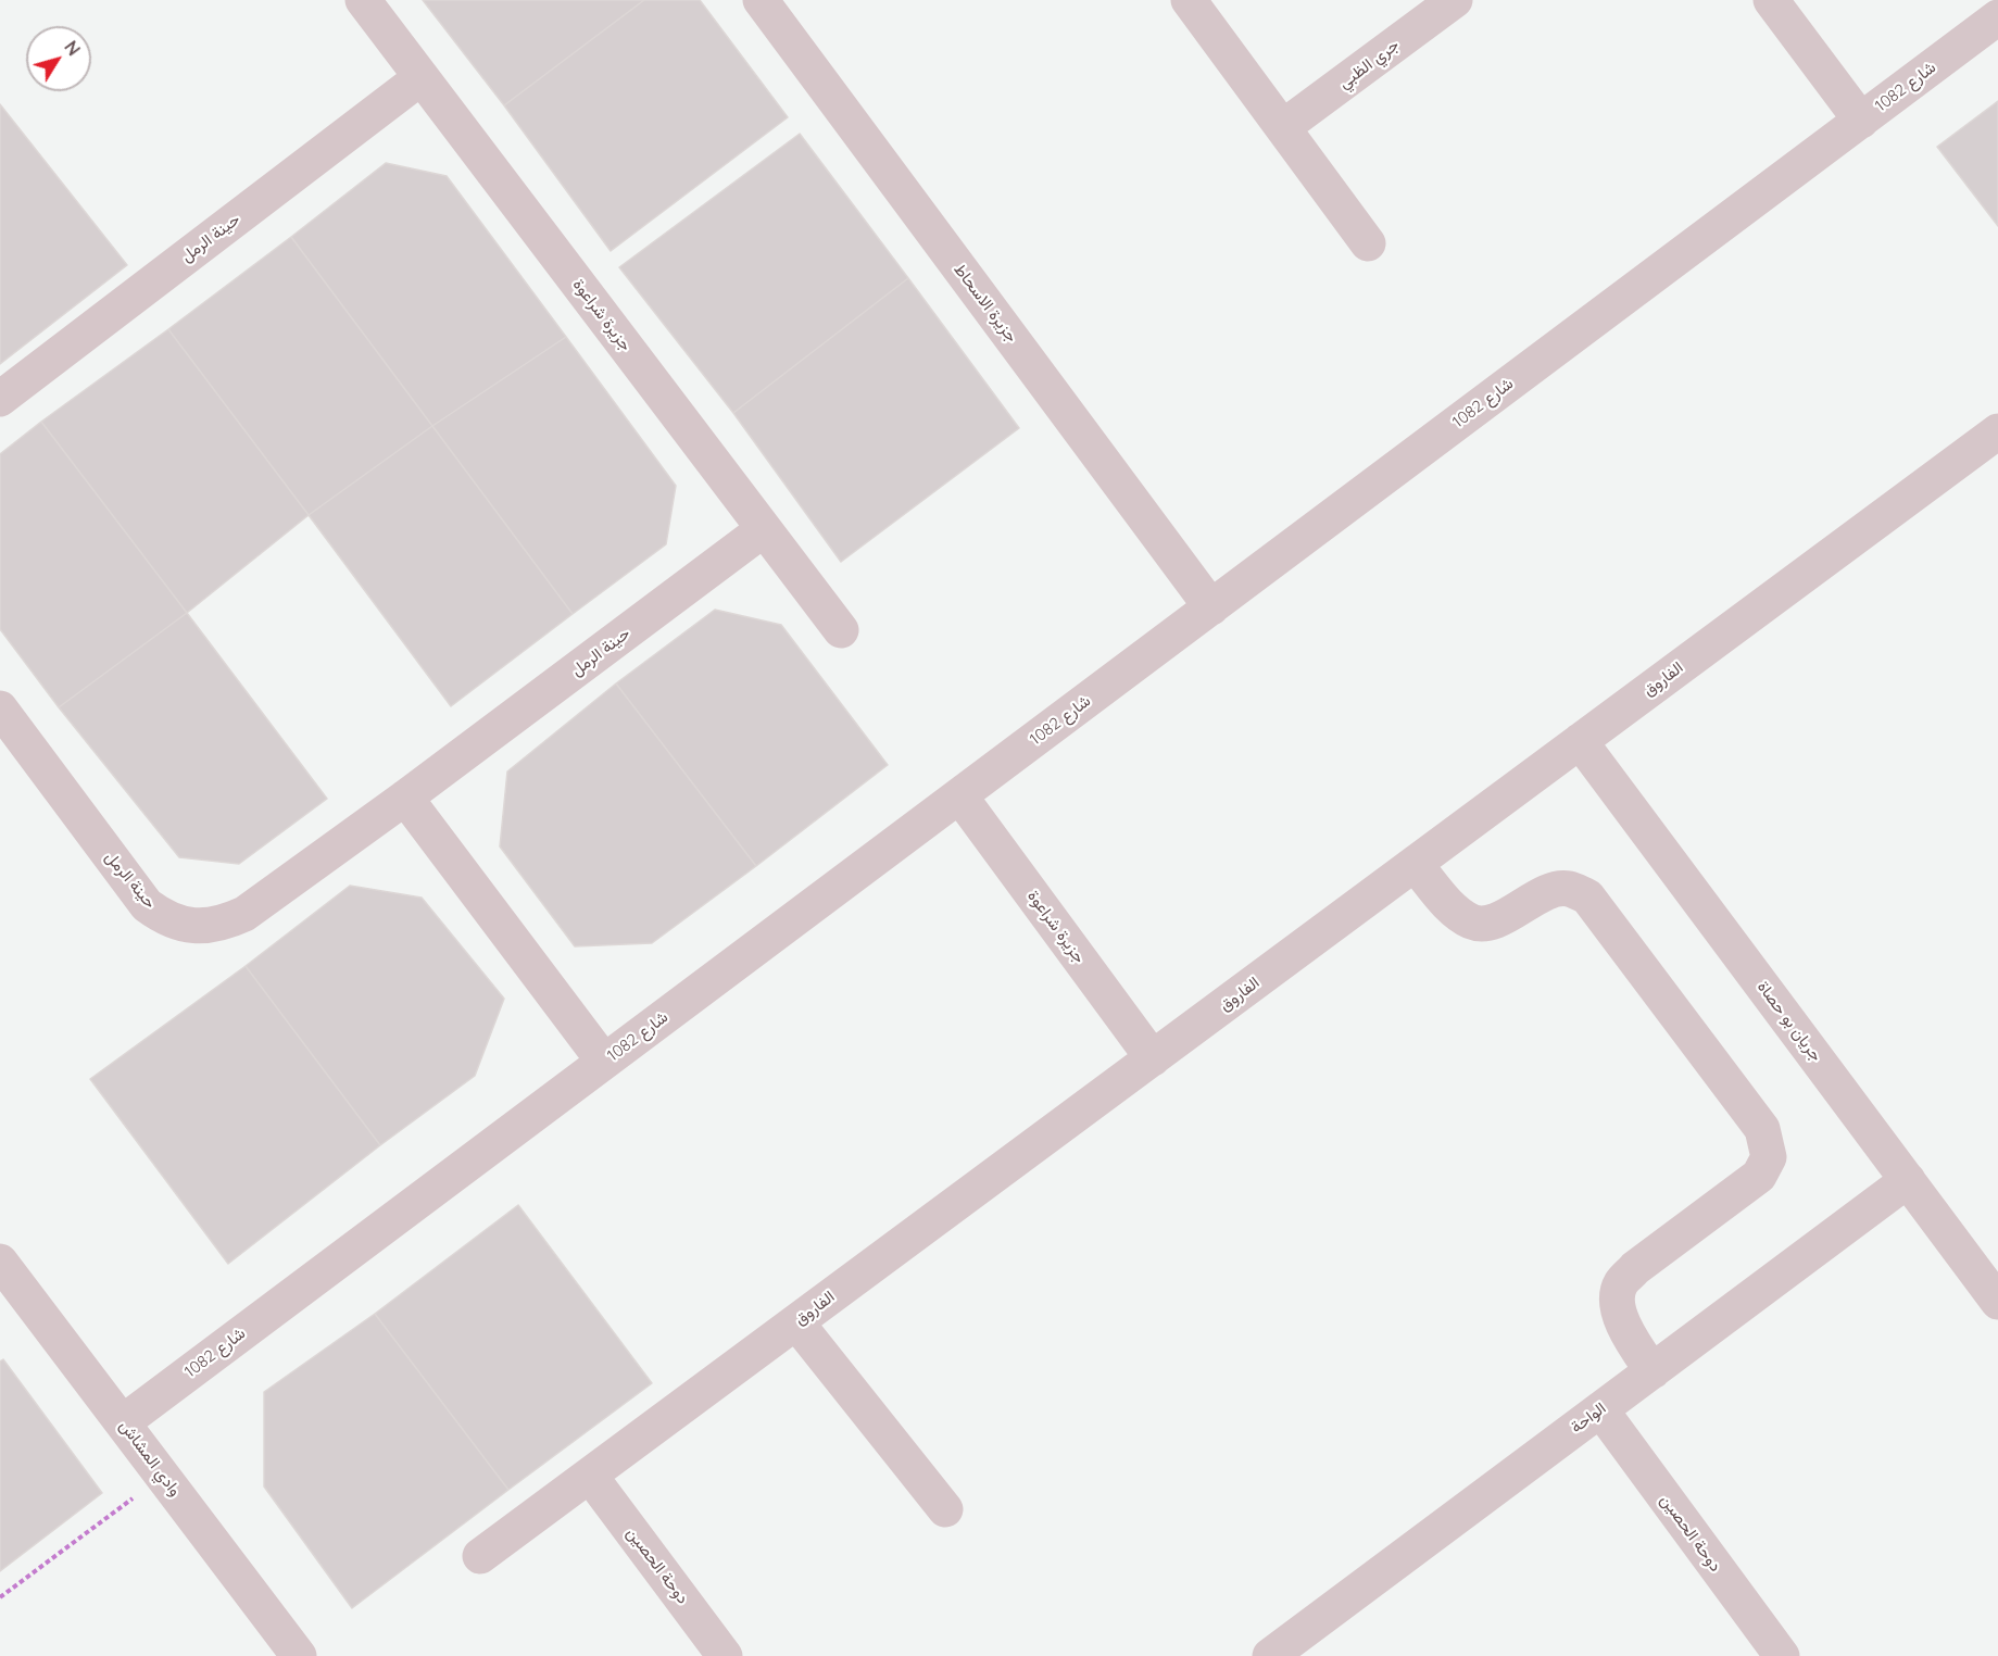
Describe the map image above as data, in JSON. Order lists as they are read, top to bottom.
{
  "streets": {
    "street": [
      "جري الظبي",
      "شارع 1082",
      "حينة الرمل",
      "جزيرة الاسحاط",
      "جزيرة شراعوة",
      "الفاروق",
      "جريان بو حصاة",
      "الواحة",
      "وادي المشاش",
      "دوحة الحصين"
    ]
  },
  "crossings": [
    ["شارع 1082", "جزيرة الاسحاط"],
    ["شارع 1082", "جزيرة شراعوة"],
    ["شارع 1082", "وادي المشاش"],
    ["حينة الرمل", "جزيرة شراعوة"],
    ["جزيرة شراعوة", "الفاروق"],
    ["الفاروق", "جريان بو حصاة"],
    ["الفاروق", "دوحة الحصين"],
    ["جريان بو حصاة", "الواحة"],
    ["الواحة", "دوحة الحصين"]
  ],
  "north": "top right"
}
